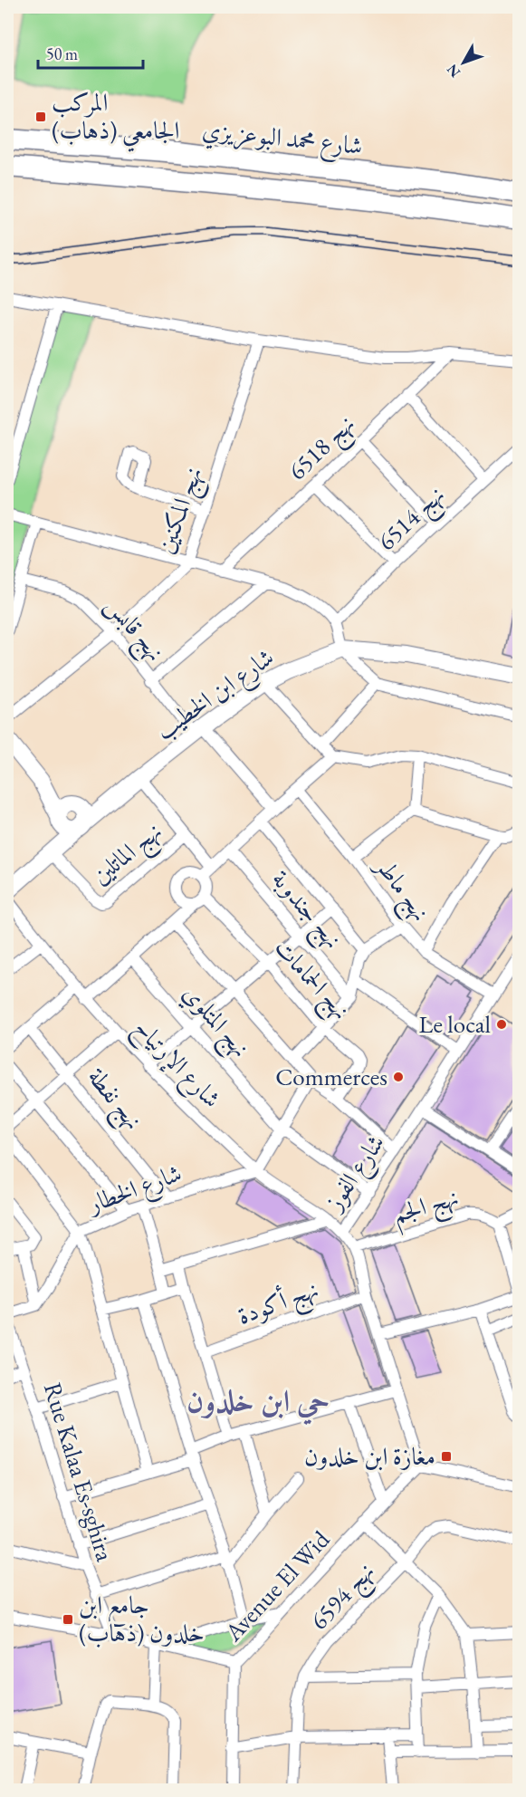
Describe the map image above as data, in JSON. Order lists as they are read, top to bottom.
{
  "streets": {
    "highway": ["شارع محمد البوعزيزي"],
    "street": [
      "نهج 6518",
      "نهج المكنين",
      "نهج 6514",
      "نهج قابس",
      "شارع ابن الخطيب",
      "نهج الماتلين",
      "نهج ماطر",
      "نهج جندوبة",
      "نهج الحمامات",
      "نهج المتلوي",
      "شارع الإرتياح",
      "نهج نفطة",
      "شارع الفوز",
      "شارع الخطار",
      "نهج الجم",
      "نهج أكودة",
      "Rue Kalaa Es-sghira",
      "Avenue El Wid",
      "نهج 6594"
    ]
  },
  "crossings": [
    ["نهج المكنين", "نهج قابس"],
    ["نهج قابس", "شارع ابن الخطيب"],
    ["شارع ابن الخطيب", "نهج الماتلين"],
    ["نهج ماطر", "شارع الفوز"],
    ["نهج المتلوي", "شارع الفوز"],
    ["شارع الإرتياح", "شارع الفوز"],
    ["شارع الإرتياح", "شارع الخطار"],
    ["نهج نفطة", "شارع الخطار"],
    ["شارع الفوز", "نهج الجم"],
    ["شارع الفوز", "نهج أكودة"],
    ["شارع الفوز", "Avenue El Wid"],
    ["Rue Kalaa Es-sghira", "Avenue El Wid"]
  ],
  "districts": ["حي ابن خلدون"],
  "places": {
    "transit": ["المركب الجامعي (ذهاب)", "مغازة ابن خلدون", "جامع ابن خلدون (ذهاب)"],
    "other": ["Le local", "Commerces"]
  },
  "scale_bar": "50 m",
  "north": "bottom left"
}
